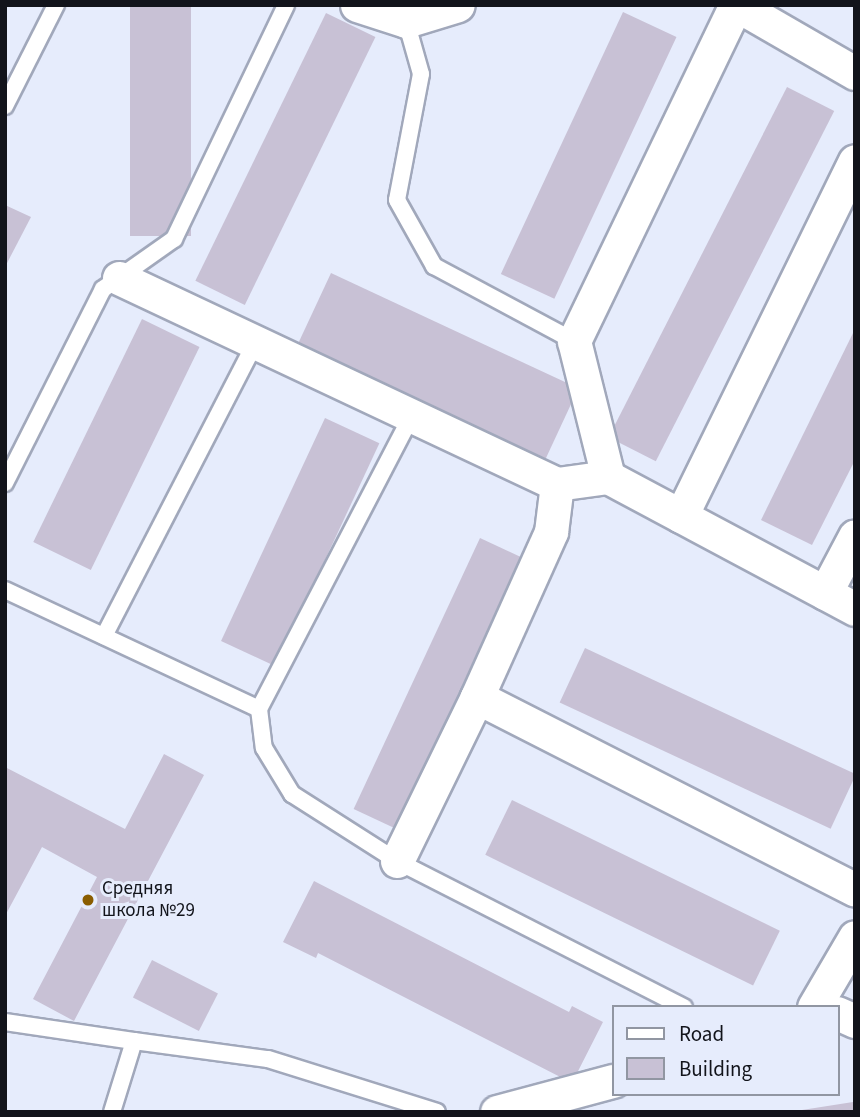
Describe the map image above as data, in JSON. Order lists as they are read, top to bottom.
{
  "places": ["Средняя школа №29"],
  "legend": ["Road", "Building"]
}
